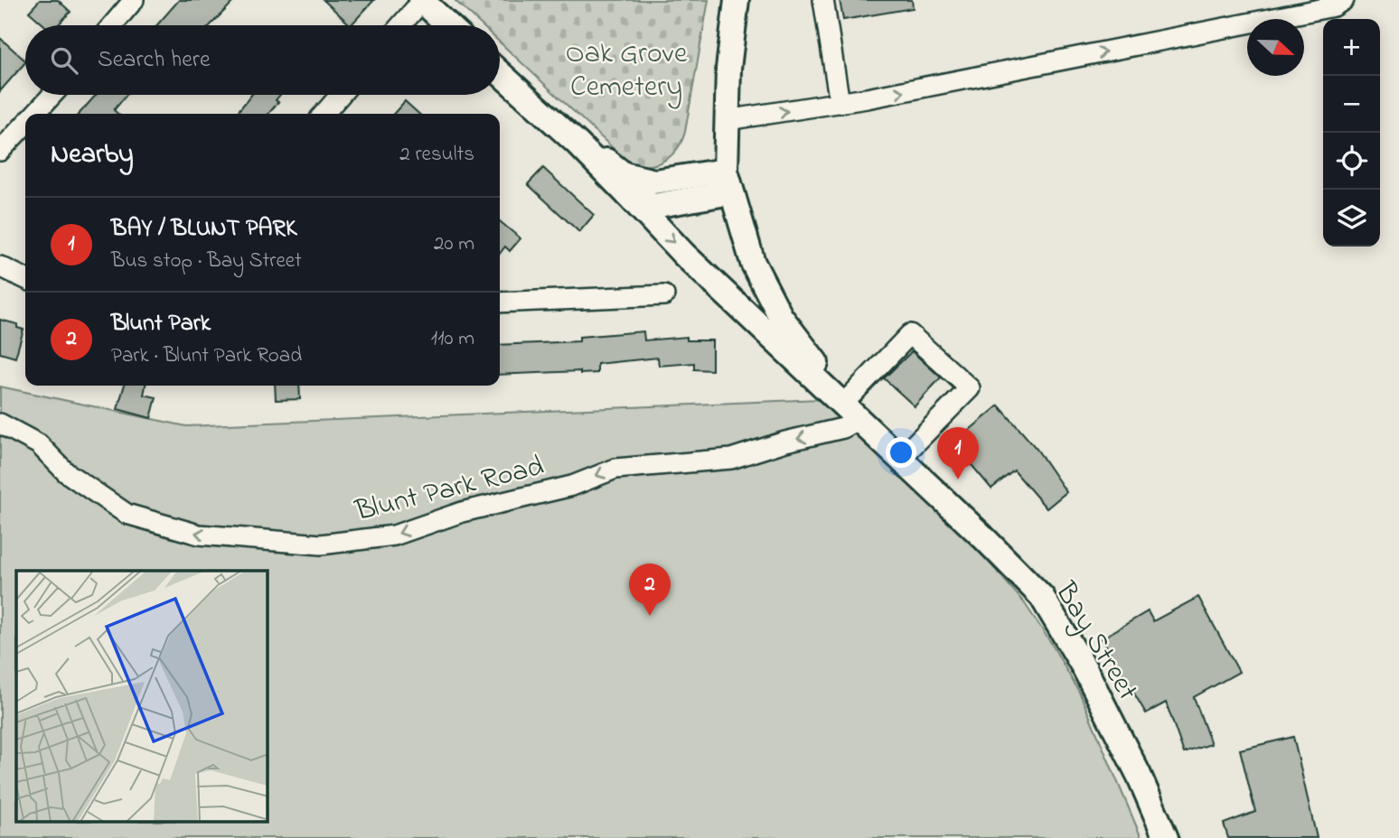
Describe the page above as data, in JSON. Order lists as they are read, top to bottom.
{
  "streets": {
    "main road": ["Bay Street"],
    "street": ["Blunt Park Road"]
  },
  "crossings": [
    ["Blunt Park Road", "Bay Street"]
  ],
  "one_way": ["Blunt Park Road"],
  "parks": ["Oak Grove Cemetery"],
  "north": "right",
  "page": {
    "map_buttons": ["+", "−"],
    "search": "Search here",
    "heading": ["Nearby", "2 results"],
    "list": [
      {
        "mark": "1",
        "name": "BAY / BLUNT PARK",
        "note": "Bus stop · Bay Street",
        "value": "20 m"
      },
      {
        "mark": "2",
        "name": "Blunt Park",
        "note": "Park · Blunt Park Road",
        "value": "110 m"
      }
    ],
    "pins": ["1", "2"]
  }
}
